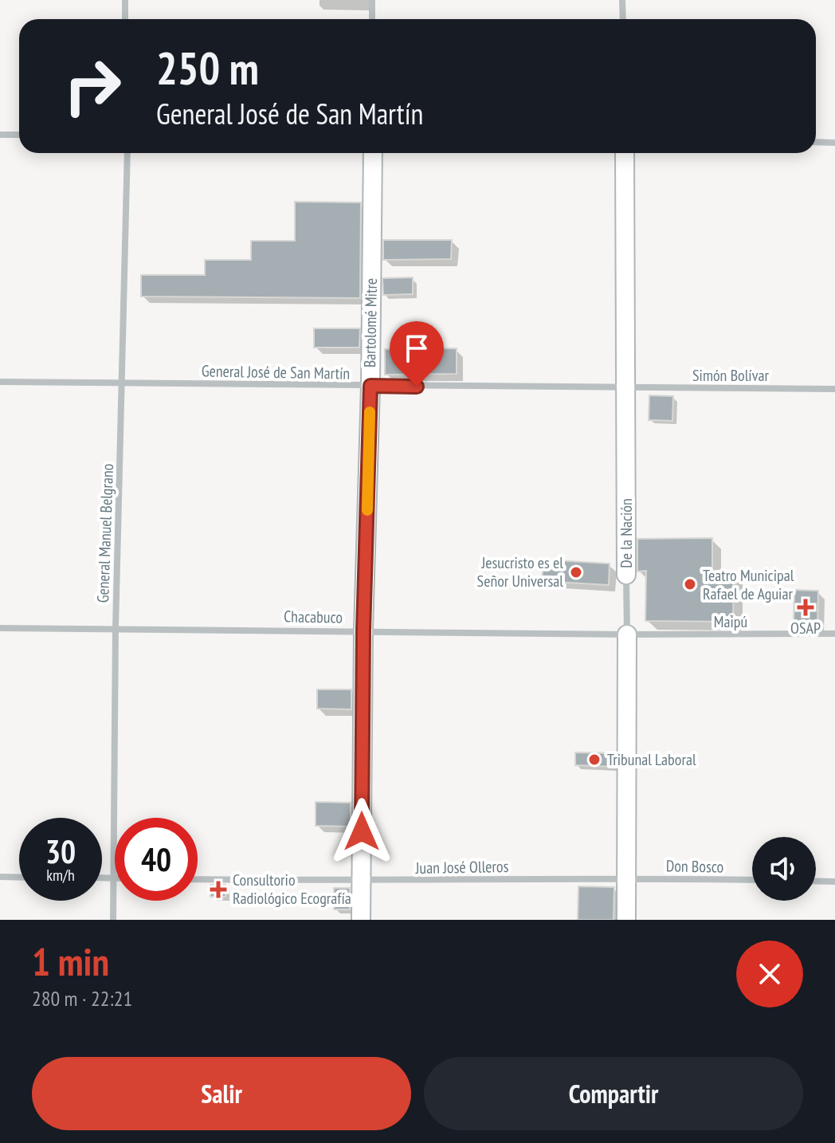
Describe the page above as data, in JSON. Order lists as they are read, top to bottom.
{
  "streets": {
    "street": [
      "Bartolomé Mitre",
      "General José de San Martín",
      "Simón Bolívar",
      "General Manuel Belgrano",
      "De la Nación",
      "Chacabuco",
      "Maipú",
      "Don Bosco",
      "Juan José Olleros"
    ]
  },
  "crossings": [
    ["Bartolomé Mitre", "General José de San Martín"],
    ["Bartolomé Mitre", "Chacabuco"],
    ["Bartolomé Mitre", "Juan José Olleros"],
    ["General José de San Martín", "Simón Bolívar"],
    ["General José de San Martín", "General Manuel Belgrano"],
    ["General José de San Martín", "De la Nación"],
    ["Simón Bolívar", "De la Nación"],
    ["General Manuel Belgrano", "Chacabuco"],
    ["De la Nación", "Chacabuco"],
    ["De la Nación", "Maipú"],
    ["De la Nación", "Don Bosco"],
    ["De la Nación", "Juan José Olleros"],
    ["Chacabuco", "Maipú"],
    ["Don Bosco", "Juan José Olleros"]
  ],
  "places": {
    "other": ["Jesucristo es el Señor Universal", "Teatro Municipal Rafael de Aguiar", "Tribunal Laboral"],
    "health": ["OSAP", "Consultorio Radiológico Ecografía"]
  },
  "page": {
    "turn": ["250 m", "General José de San Martín"],
    "speed": "30 km/h",
    "limit": "40",
    "heading": ["1 min", "280 m · 22:21"],
    "buttons": ["Salir", "Compartir"]
  }
}
